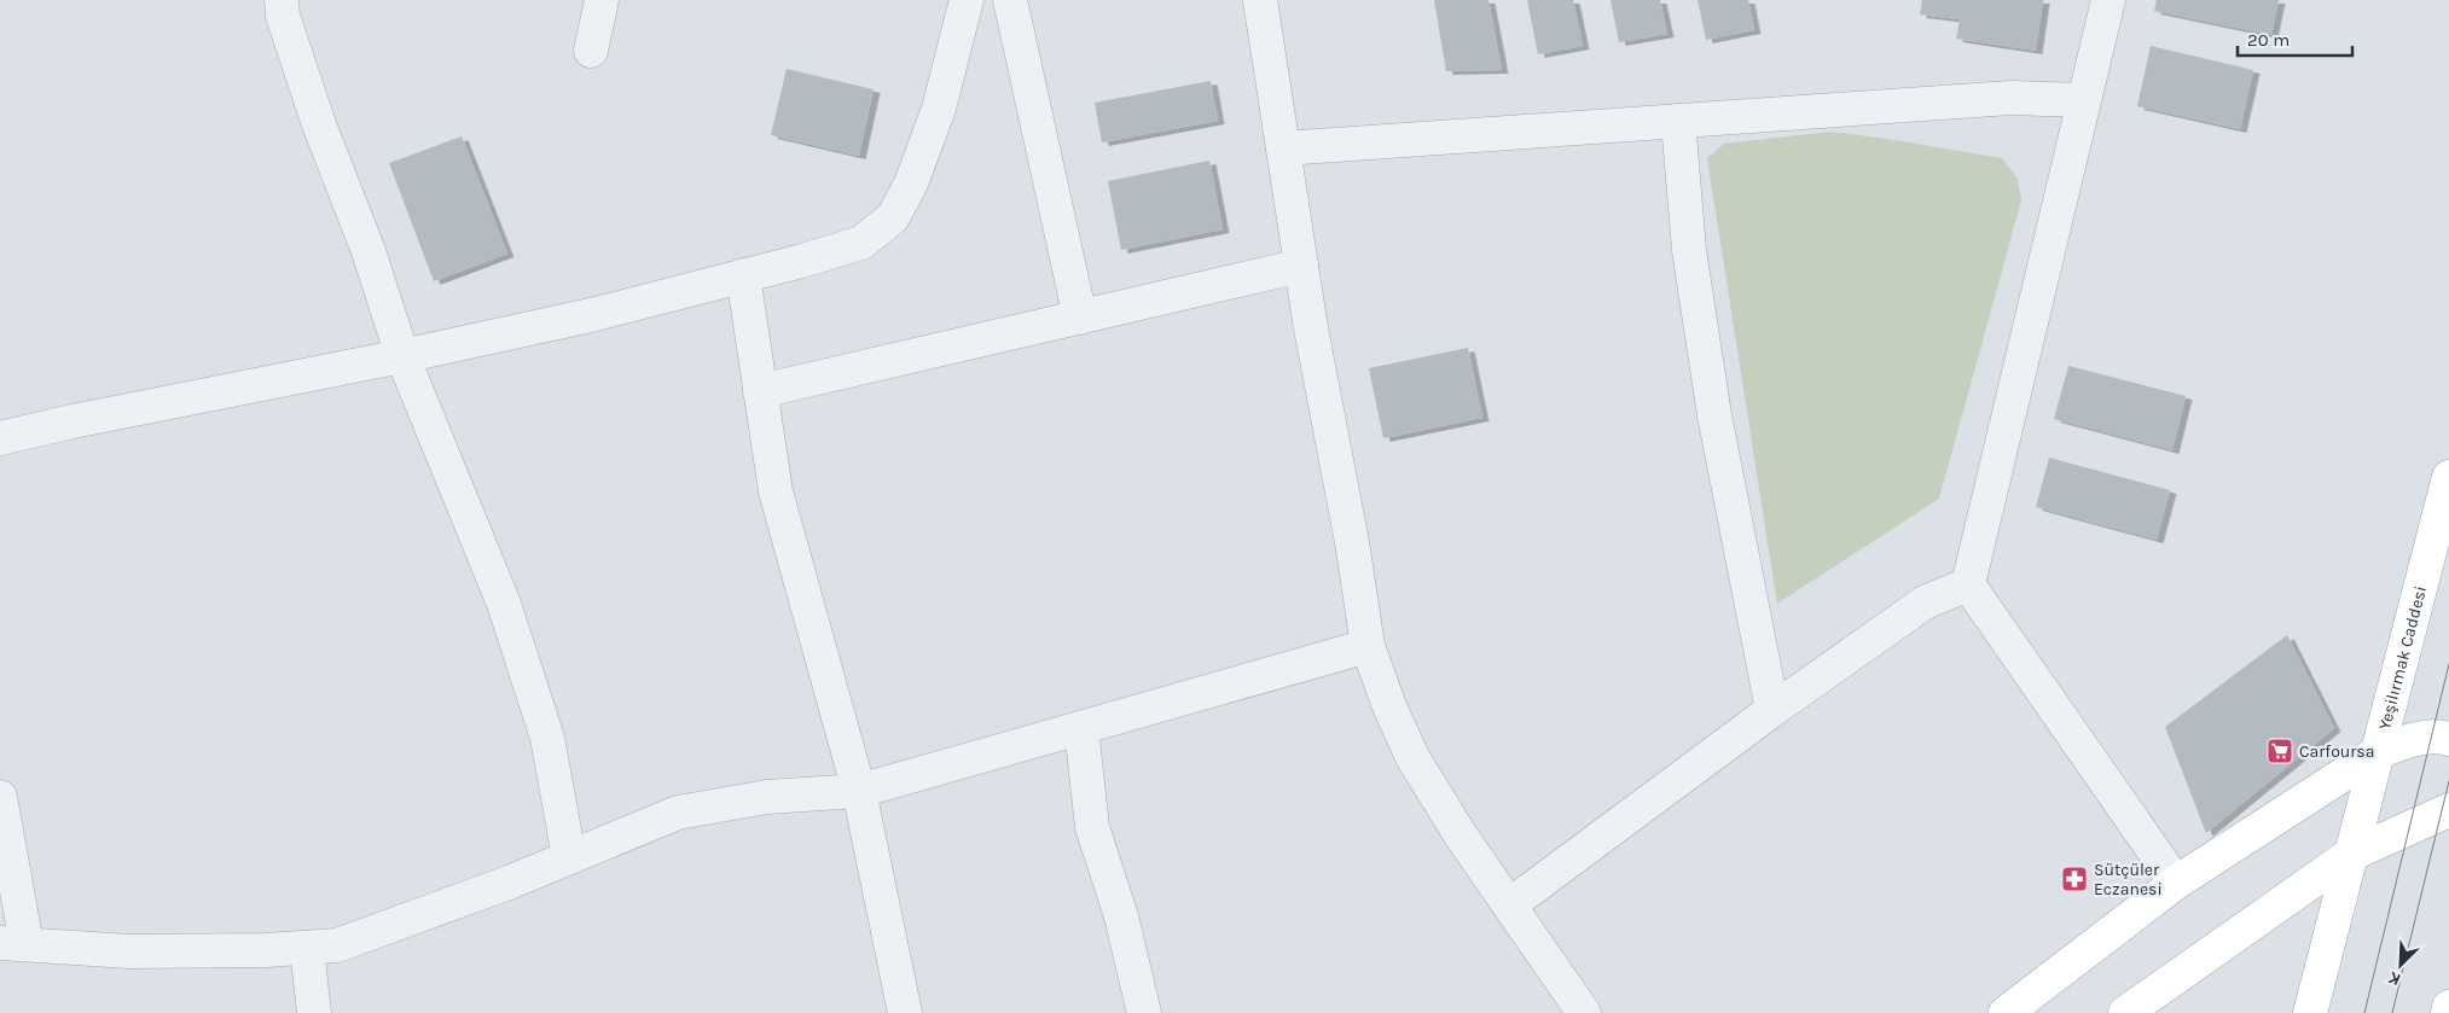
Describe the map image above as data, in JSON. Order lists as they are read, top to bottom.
{
  "streets": {
    "main road": ["Yeşilırmak Caddesi"]
  },
  "places": {
    "supermarket": ["Carfoursa"],
    "pharmacy": ["Sütçüler Eczanesi"]
  },
  "scale_bar": "20 m",
  "north": "bottom left"
}
